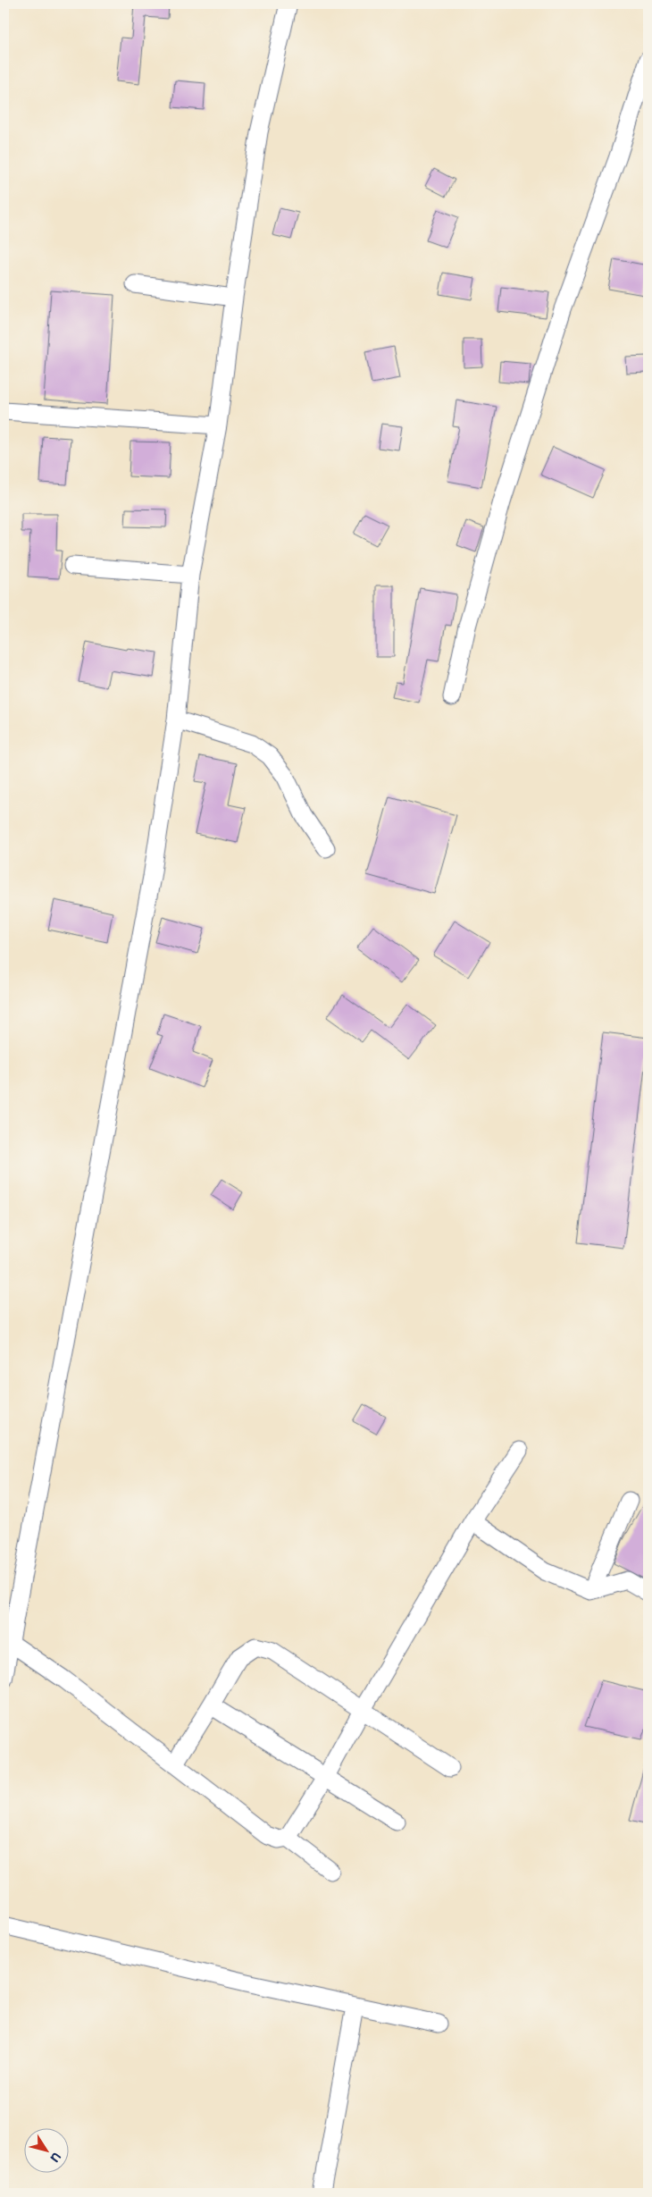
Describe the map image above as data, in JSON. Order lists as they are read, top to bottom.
{
  "north": "bottom right"
}
